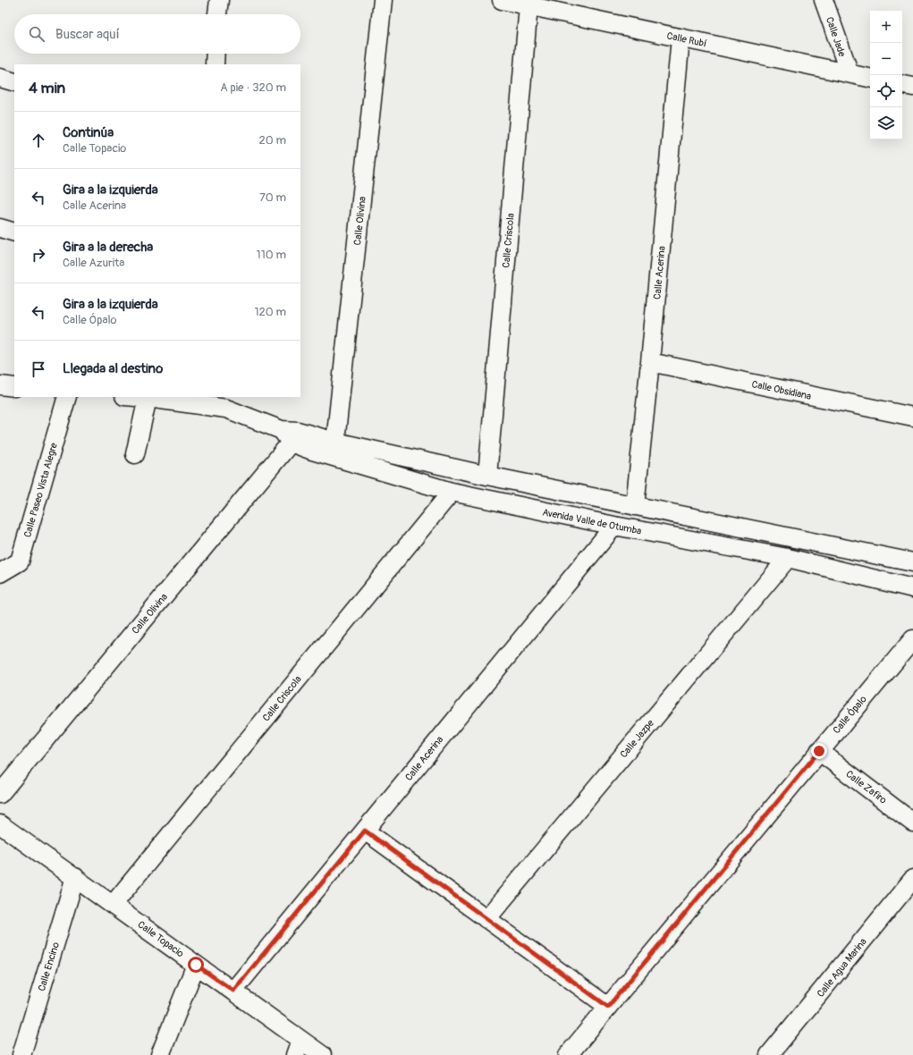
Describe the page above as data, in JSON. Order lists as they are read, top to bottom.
{
  "streets": {
    "street": [
      "Calle Jade",
      "Calle Rubí",
      "Calle Olivina",
      "Calle Criscola",
      "Calle Acerina",
      "Calle Obsidiana",
      "Calle Paseo Vista Alegre",
      "Avenida Valle de Otumba",
      "Calle Ópalo",
      "Calle Jazpe",
      "Calle Zafiro",
      "Calle Topacio",
      "Calle Encino",
      "Calle Agua Marina"
    ]
  },
  "crossings": [
    ["Calle Jade", "Calle Rubí"],
    ["Calle Rubí", "Calle Criscola"],
    ["Calle Rubí", "Calle Acerina"],
    ["Calle Olivina", "Avenida Valle de Otumba"],
    ["Calle Criscola", "Avenida Valle de Otumba"],
    ["Calle Criscola", "Calle Topacio"],
    ["Calle Acerina", "Calle Obsidiana"],
    ["Calle Acerina", "Avenida Valle de Otumba"],
    ["Calle Acerina", "Calle Topacio"],
    ["Avenida Valle de Otumba", "Calle Jazpe"],
    ["Calle Ópalo", "Calle Zafiro"],
    ["Calle Topacio", "Calle Encino"]
  ],
  "page": {
    "map_buttons": ["+", "−"],
    "search": "Buscar aquí",
    "heading": ["4 min", "A pie · 320 m"],
    "list": [
      ["Continúa", "Calle Topacio", "20 m"],
      ["Gira a la izquierda", "Calle Acerina", "70 m"],
      ["Gira a la derecha", "Calle Azurita", "110 m"],
      ["Gira a la izquierda", "Calle Ópalo", "120 m"],
      "Llegada al destino"
    ]
  }
}
